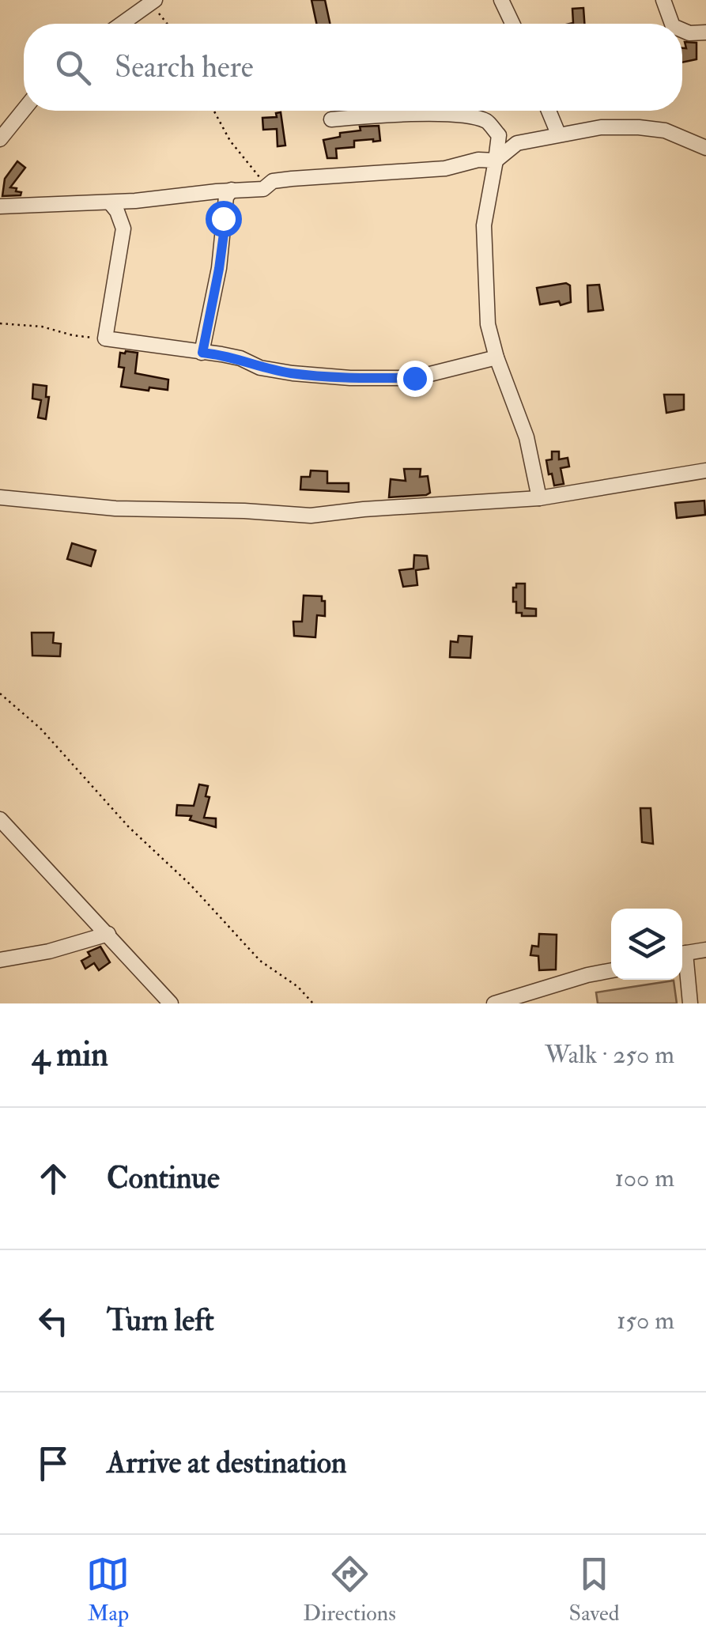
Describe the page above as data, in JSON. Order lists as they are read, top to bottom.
{
  "page": {
    "search": "Search here",
    "heading": ["4 min", "Walk · 250 m"],
    "list": [
      ["Continue", "100 m"],
      ["Turn left", "150 m"],
      "Arrive at destination"
    ],
    "nav": ["Map", "Directions", "Saved"]
  }
}
